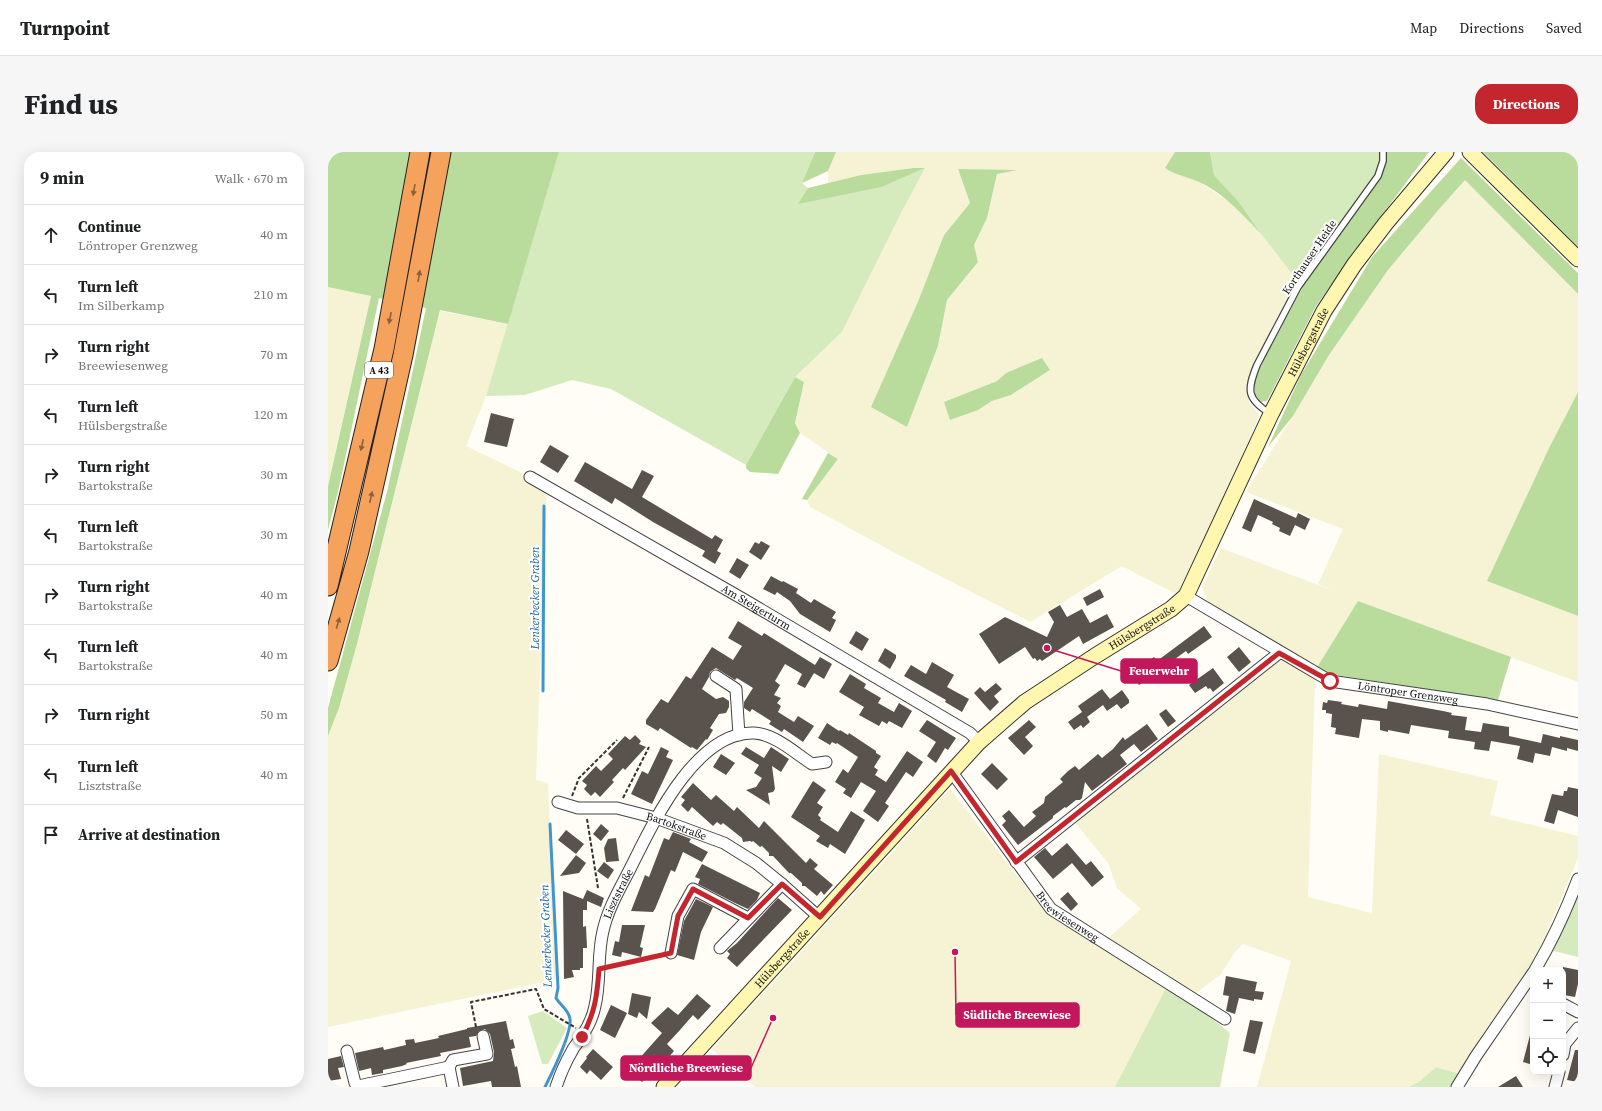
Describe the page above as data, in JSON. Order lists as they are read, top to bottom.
{
  "streets": {
    "highway": ["A 43"],
    "street": [
      "Hülsbergstraße",
      "Am Steigerturm",
      "Löntroper Grenzweg",
      "Bartokstraße",
      "Lisztstraße",
      "Breewiesenweg"
    ],
    "lane": ["Korthauser Heide"]
  },
  "crossings": [
    ["Korthauser Heide", "Hülsbergstraße"],
    ["Hülsbergstraße", "Am Steigerturm"],
    ["Hülsbergstraße", "Löntroper Grenzweg"],
    ["Hülsbergstraße", "Bartokstraße"],
    ["Hülsbergstraße", "Breewiesenweg"],
    ["Bartokstraße", "Lisztstraße"]
  ],
  "water": ["Lenkerbecker Graben"],
  "places": ["Feuerwehr", "Südliche Breewiese", "Nördliche Breewiese"],
  "page": {
    "header": "Turnpoint",
    "nav": ["Map", "Directions", "Saved"],
    "buttons": "Directions",
    "title": "Find us",
    "heading": ["9 min", "Walk · 670 m"],
    "list": [
      ["Continue", "Löntroper Grenzweg", "40 m"],
      ["Turn left", "Im Silberkamp", "210 m"],
      ["Turn right", "Breewiesenweg", "70 m"],
      ["Turn left", "Hülsbergstraße", "120 m"],
      ["Turn right", "Bartokstraße", "30 m"],
      ["Turn left", "Bartokstraße", "30 m"],
      ["Turn right", "Bartokstraße", "40 m"],
      ["Turn left", "Bartokstraße", "40 m"],
      ["Turn right", "50 m"],
      ["Turn left", "Lisztstraße", "40 m"],
      "Arrive at destination"
    ],
    "map_buttons": ["+", "−"]
  }
}
